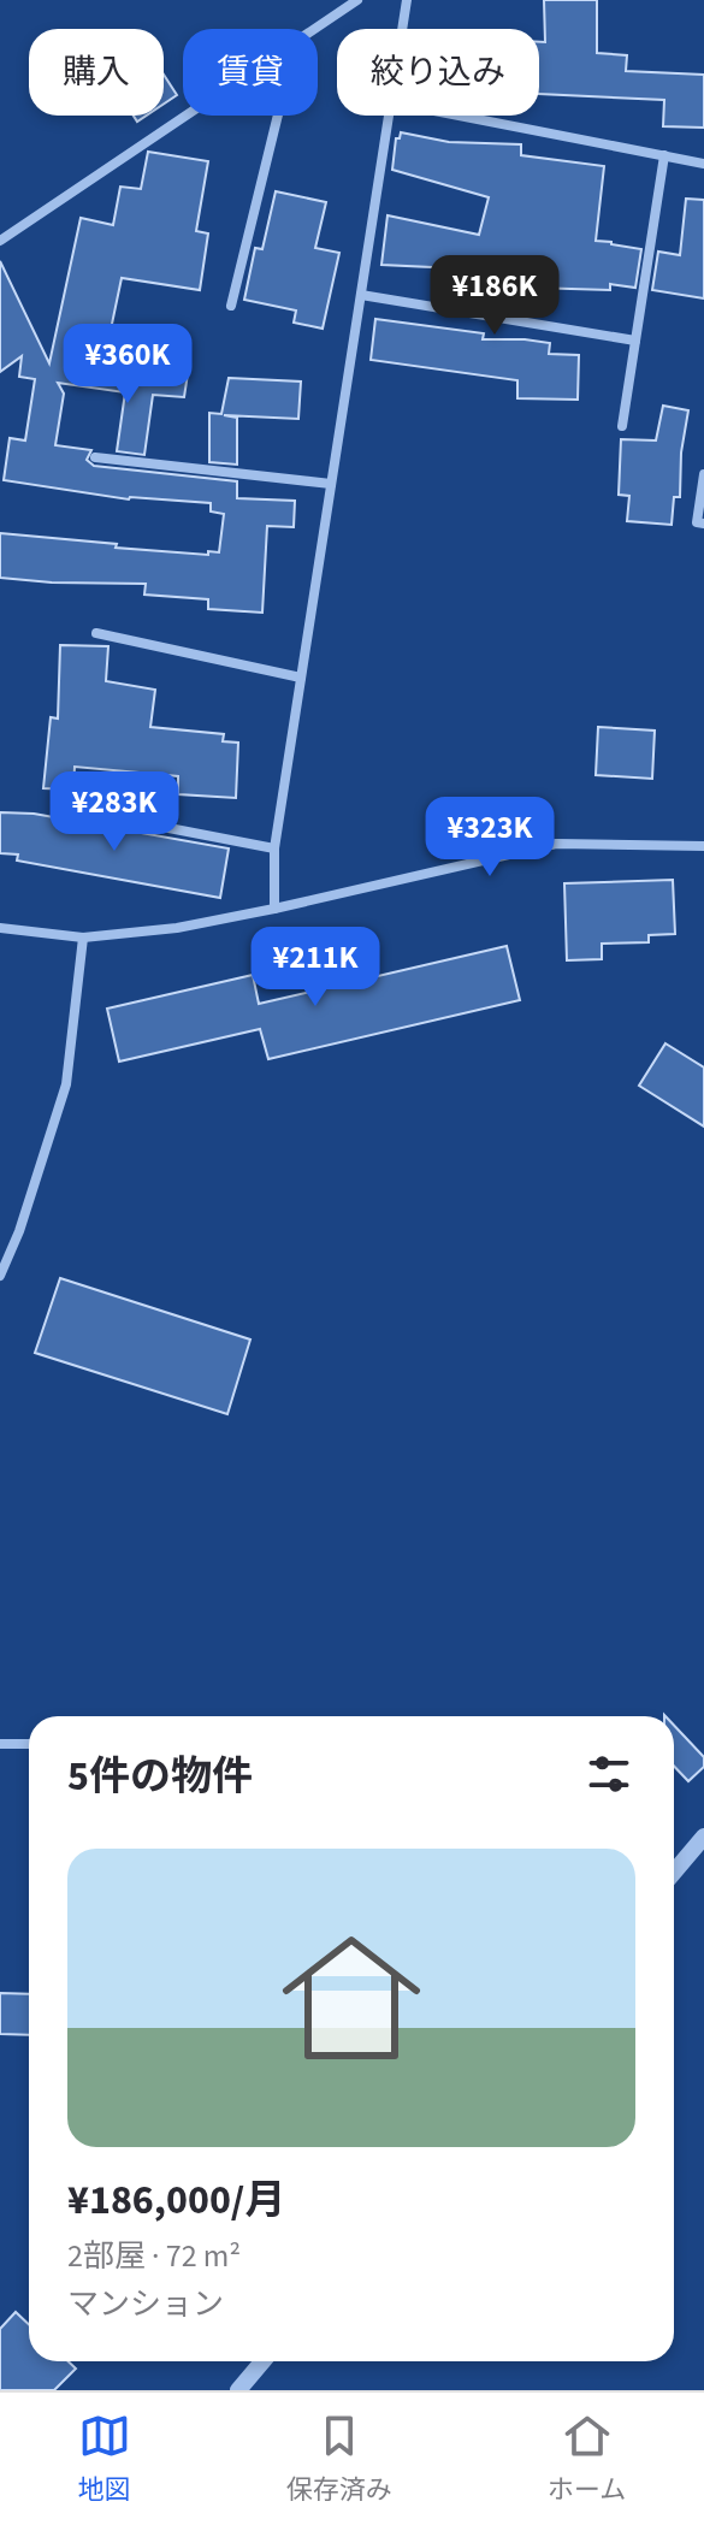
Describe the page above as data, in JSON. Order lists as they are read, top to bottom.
{
  "page": {
    "chip": ["購入", "賃貸", "絞り込み"],
    "price": [
      "¥186K",
      "¥360K",
      "¥283K",
      "¥323K",
      "¥211K"
    ],
    "heading": "5件の物件",
    "list": [
      {
        "name": "¥186,000/月",
        "note": "2部屋 · 72 m² · マンション"
      }
    ],
    "tabs": ["地図", "保存済み", "ホーム"]
  }
}
